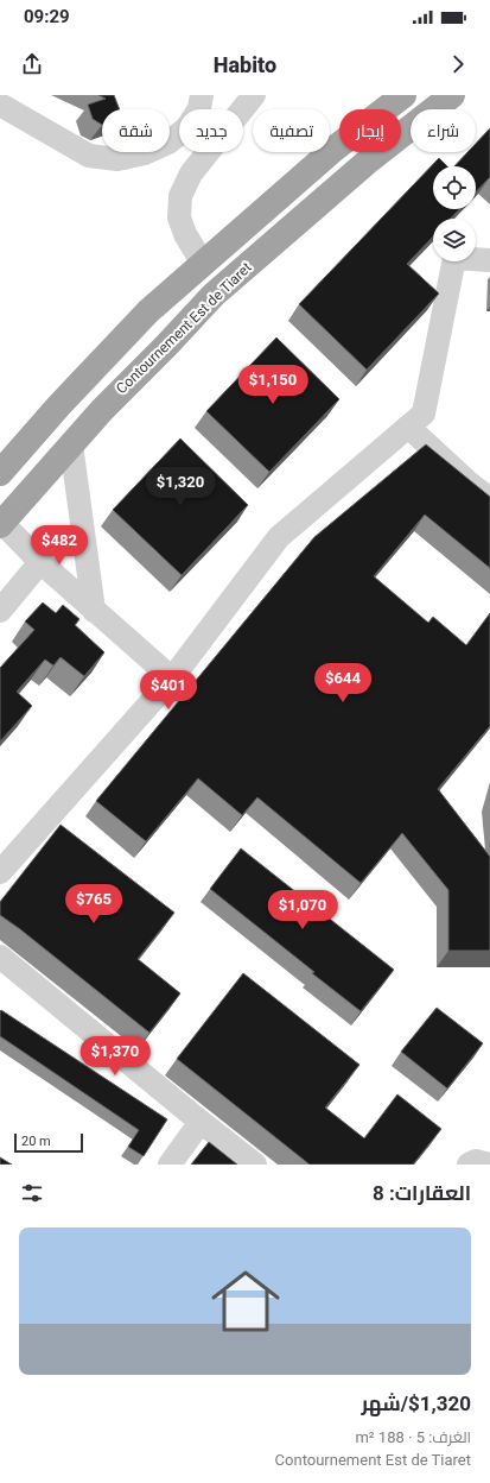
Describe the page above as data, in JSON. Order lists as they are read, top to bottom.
{
  "streets": {
    "highway": ["Contournement Est de Tiaret"]
  },
  "scale_bar": "20 m",
  "page": {
    "status": "09:29",
    "header": "Habito",
    "chip": [
      "شراء",
      "إيجار",
      "تصفية",
      "جديد",
      "شقة"
    ],
    "price": [
      "$1,150",
      "$1,320",
      "$482",
      "$644",
      "$401",
      "$765",
      "$1,070",
      "$1,370"
    ],
    "scale": "20 m",
    "heading": "العقارات: 8",
    "list": [
      {
        "name": "$1,320/شهر",
        "note": "الغرف: 5 · 188 m² · Contournement Est de Tiaret"
      }
    ]
  }
}
